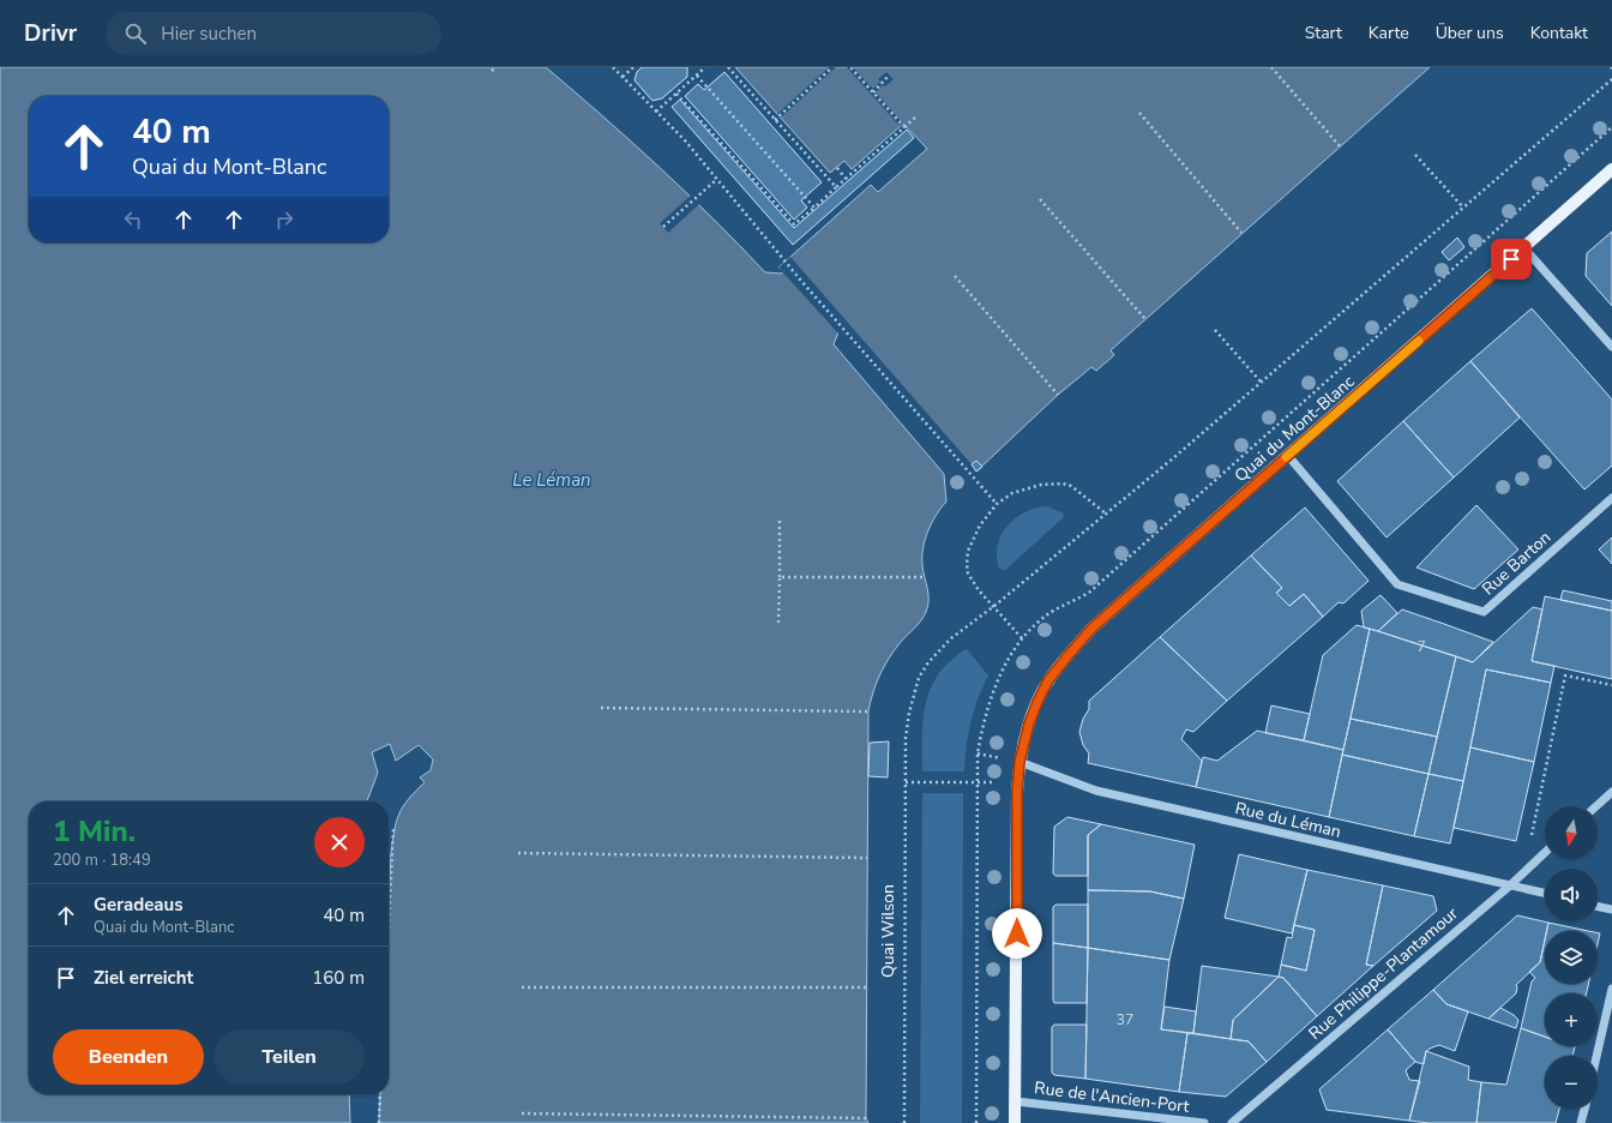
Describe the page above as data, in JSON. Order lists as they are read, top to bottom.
{
  "streets": {
    "main road": ["Quai du Mont-Blanc"],
    "street": [
      "Rue Barton",
      "Rue du Léman",
      "Rue Philippe-Plantamour",
      "Rue de l'Ancien-Port"
    ],
    "path": ["Quai Wilson"]
  },
  "crossings": [
    ["Quai du Mont-Blanc", "Rue Barton"],
    ["Quai du Mont-Blanc", "Rue du Léman"],
    ["Rue du Léman", "Rue Philippe-Plantamour"]
  ],
  "water": ["Le Léman"],
  "house_numbers": ["7", "37"],
  "north": "bottom",
  "page": {
    "header": "Drivr",
    "search": "Hier suchen",
    "nav": [
      "Start",
      "Karte",
      "Über uns",
      "Kontakt"
    ],
    "turn": ["40 m", "Quai du Mont-Blanc"],
    "heading": ["1 Min.", "200 m · 18:49"],
    "map_buttons": ["+", "−"],
    "list": [
      {
        "name": "Geradeaus",
        "note": "Quai du Mont-Blanc",
        "value": "40 m"
      },
      {
        "name": "Ziel erreicht",
        "value": "160 m"
      }
    ],
    "buttons": ["Beenden", "Teilen"]
  }
}
